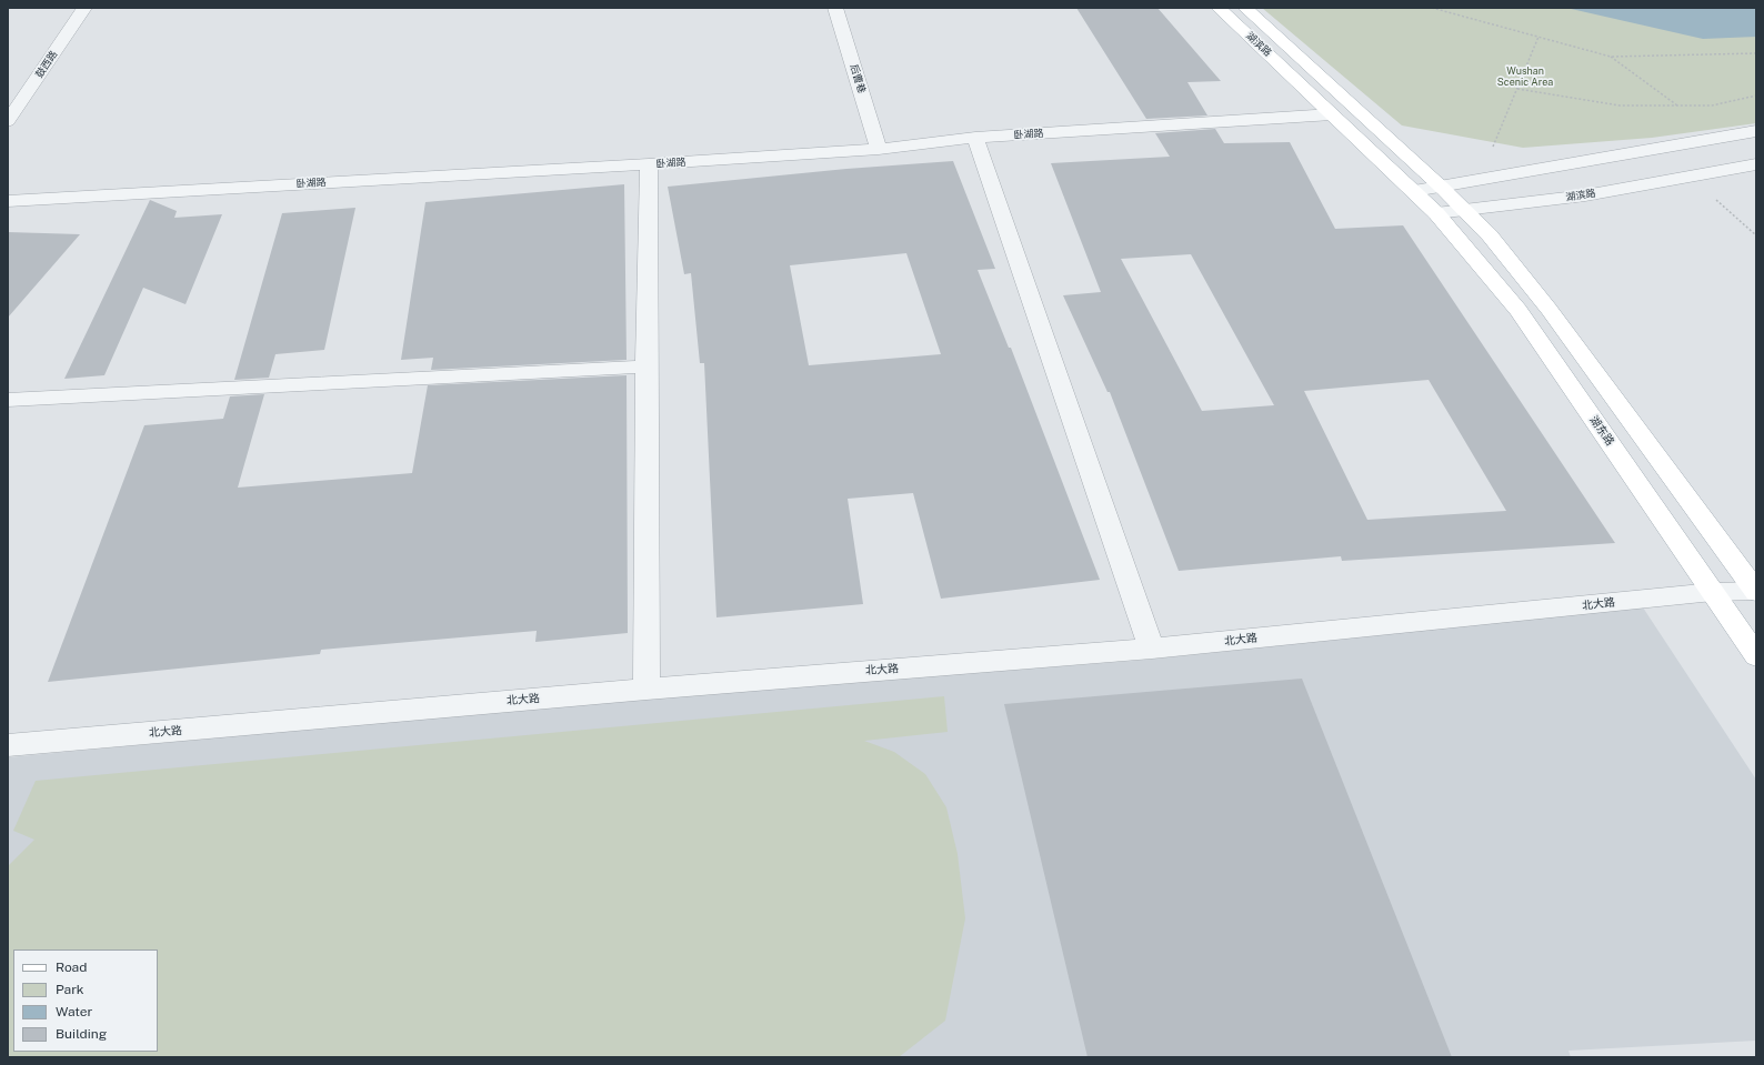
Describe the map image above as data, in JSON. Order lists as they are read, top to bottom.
{
  "streets": {
    "main road": ["湖滨路", "湖东路"],
    "street": [
      "鼓西路",
      "后曹巷",
      "卧湖路",
      "北大路"
    ]
  },
  "crossings": [
    ["湖滨路", "卧湖路"],
    ["湖滨路", "湖东路"],
    ["后曹巷", "卧湖路"],
    ["湖东路", "北大路"]
  ],
  "parks": ["Wushan Scenic Area"],
  "legend": [
    "Road",
    "Park",
    "Water",
    "Building"
  ]
}
